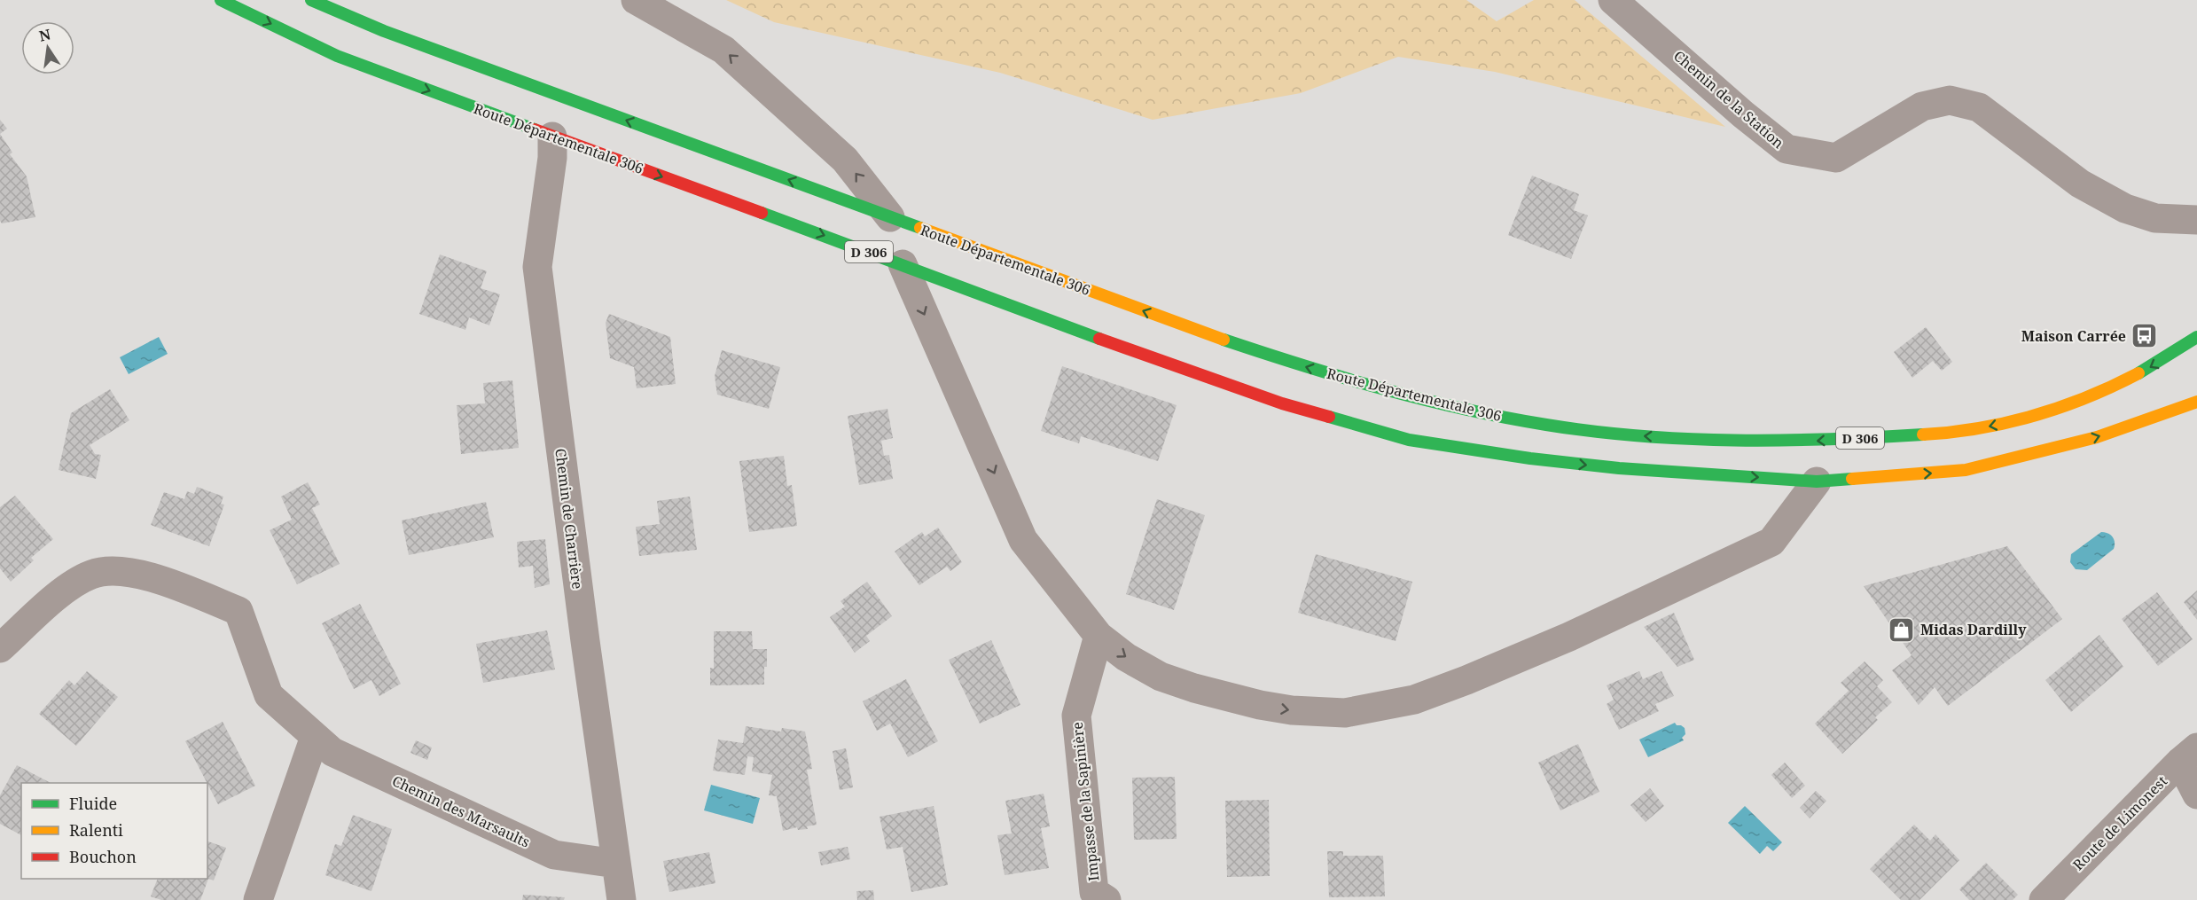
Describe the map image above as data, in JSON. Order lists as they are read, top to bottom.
{
  "streets": {
    "main road": ["Route Départementale 306", "D 306"],
    "street": [
      "Chemin de la Station",
      "Chemin de Charrière",
      "Impasse de la Sapinière",
      "Chemin des Marsaults",
      "Route de Limonest"
    ]
  },
  "crossings": [
    ["Route Départementale 306", "Chemin de Charrière"],
    ["Chemin de Charrière", "Chemin des Marsaults"]
  ],
  "places": {
    "bus stop": ["Maison Carrée"],
    "shop": ["Midas Dardilly"]
  },
  "legend": ["Fluide", "Ralenti", "Bouchon"],
  "north": "top"
}
